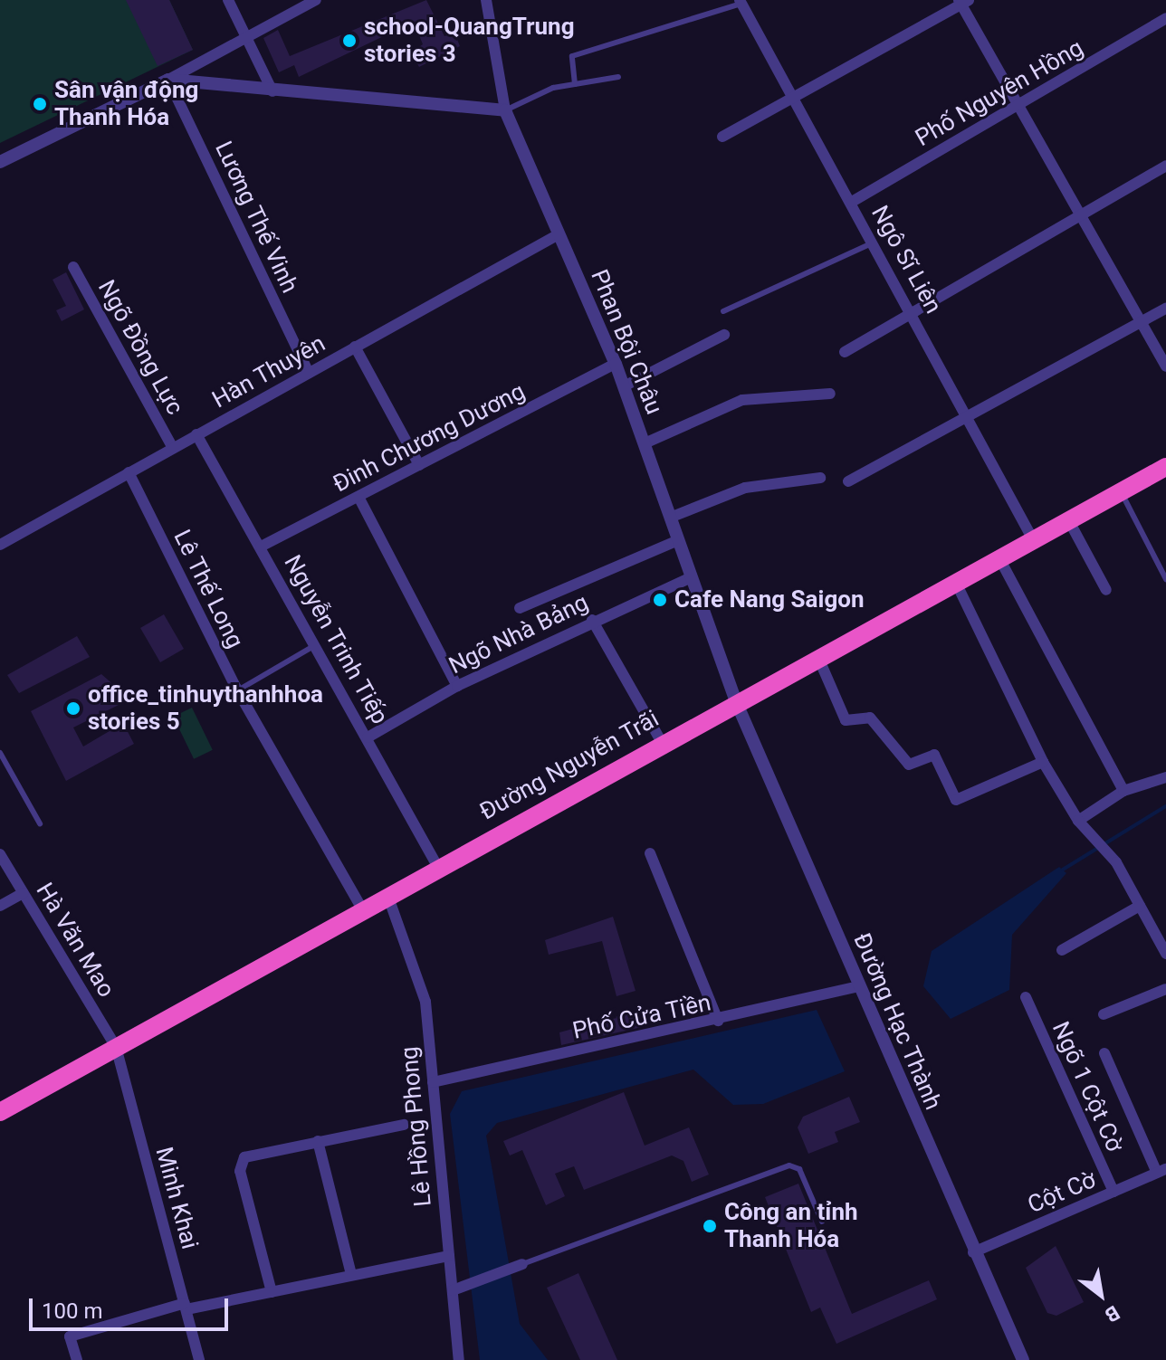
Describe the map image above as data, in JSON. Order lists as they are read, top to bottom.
{
  "streets": {
    "highway": ["Đường Nguyễn Trãi"],
    "street": [
      "Phố Nguyên Hồng",
      "Lương Thế Vinh",
      "Ngô Sĩ Liên",
      "Phan Bội Châu",
      "Ngõ Đồng Lực",
      "Hàn Thuyên",
      "Đinh Chương Dương",
      "Lê Thế Long",
      "Ngõ Nhà Bảng",
      "Nguyễn Trinh Tiếp",
      "Hà Văn Mao",
      "Phố Cửa Tiền",
      "Đường Hạc Thành",
      "Ngõ 1 Cột Cờ",
      "Lê Hồng Phong",
      "Cột Cờ",
      "Minh Khai"
    ]
  },
  "crossings": [
    ["Phố Nguyên Hồng", "Ngô Sĩ Liên"],
    ["Lương Thế Vinh", "Hàn Thuyên"],
    ["Ngô Sĩ Liên", "Đường Nguyễn Trãi"],
    ["Phan Bội Châu", "Hàn Thuyên"],
    ["Phan Bội Châu", "Đinh Chương Dương"],
    ["Phan Bội Châu", "Ngõ Nhà Bảng"],
    ["Phan Bội Châu", "Đường Nguyễn Trãi"],
    ["Phan Bội Châu", "Đường Hạc Thành"],
    ["Ngõ Đồng Lực", "Hàn Thuyên"],
    ["Hàn Thuyên", "Lê Thế Long"],
    ["Hàn Thuyên", "Nguyễn Trinh Tiếp"],
    ["Đinh Chương Dương", "Nguyễn Trinh Tiếp"],
    ["Lê Thế Long", "Đường Nguyễn Trãi"],
    ["Ngõ Nhà Bảng", "Nguyễn Trinh Tiếp"],
    ["Nguyễn Trinh Tiếp", "Đường Nguyễn Trãi"],
    ["Đường Nguyễn Trãi", "Hà Văn Mao"],
    ["Đường Nguyễn Trãi", "Đường Hạc Thành"],
    ["Đường Nguyễn Trãi", "Lê Hồng Phong"],
    ["Đường Nguyễn Trãi", "Minh Khai"],
    ["Hà Văn Mao", "Minh Khai"],
    ["Phố Cửa Tiền", "Đường Hạc Thành"],
    ["Phố Cửa Tiền", "Lê Hồng Phong"],
    ["Đường Hạc Thành", "Cột Cờ"],
    ["Ngõ 1 Cột Cờ", "Cột Cờ"]
  ],
  "places": [
    "school-QuangTrung stories 3",
    "Sân vận động Thanh Hóa",
    "Cafe Nang Saigon",
    "office_tinhuythanhhoa stories 5",
    "Công an tỉnh Thanh Hóa"
  ],
  "scale_bar": "100 m",
  "north": "bottom right"
}
